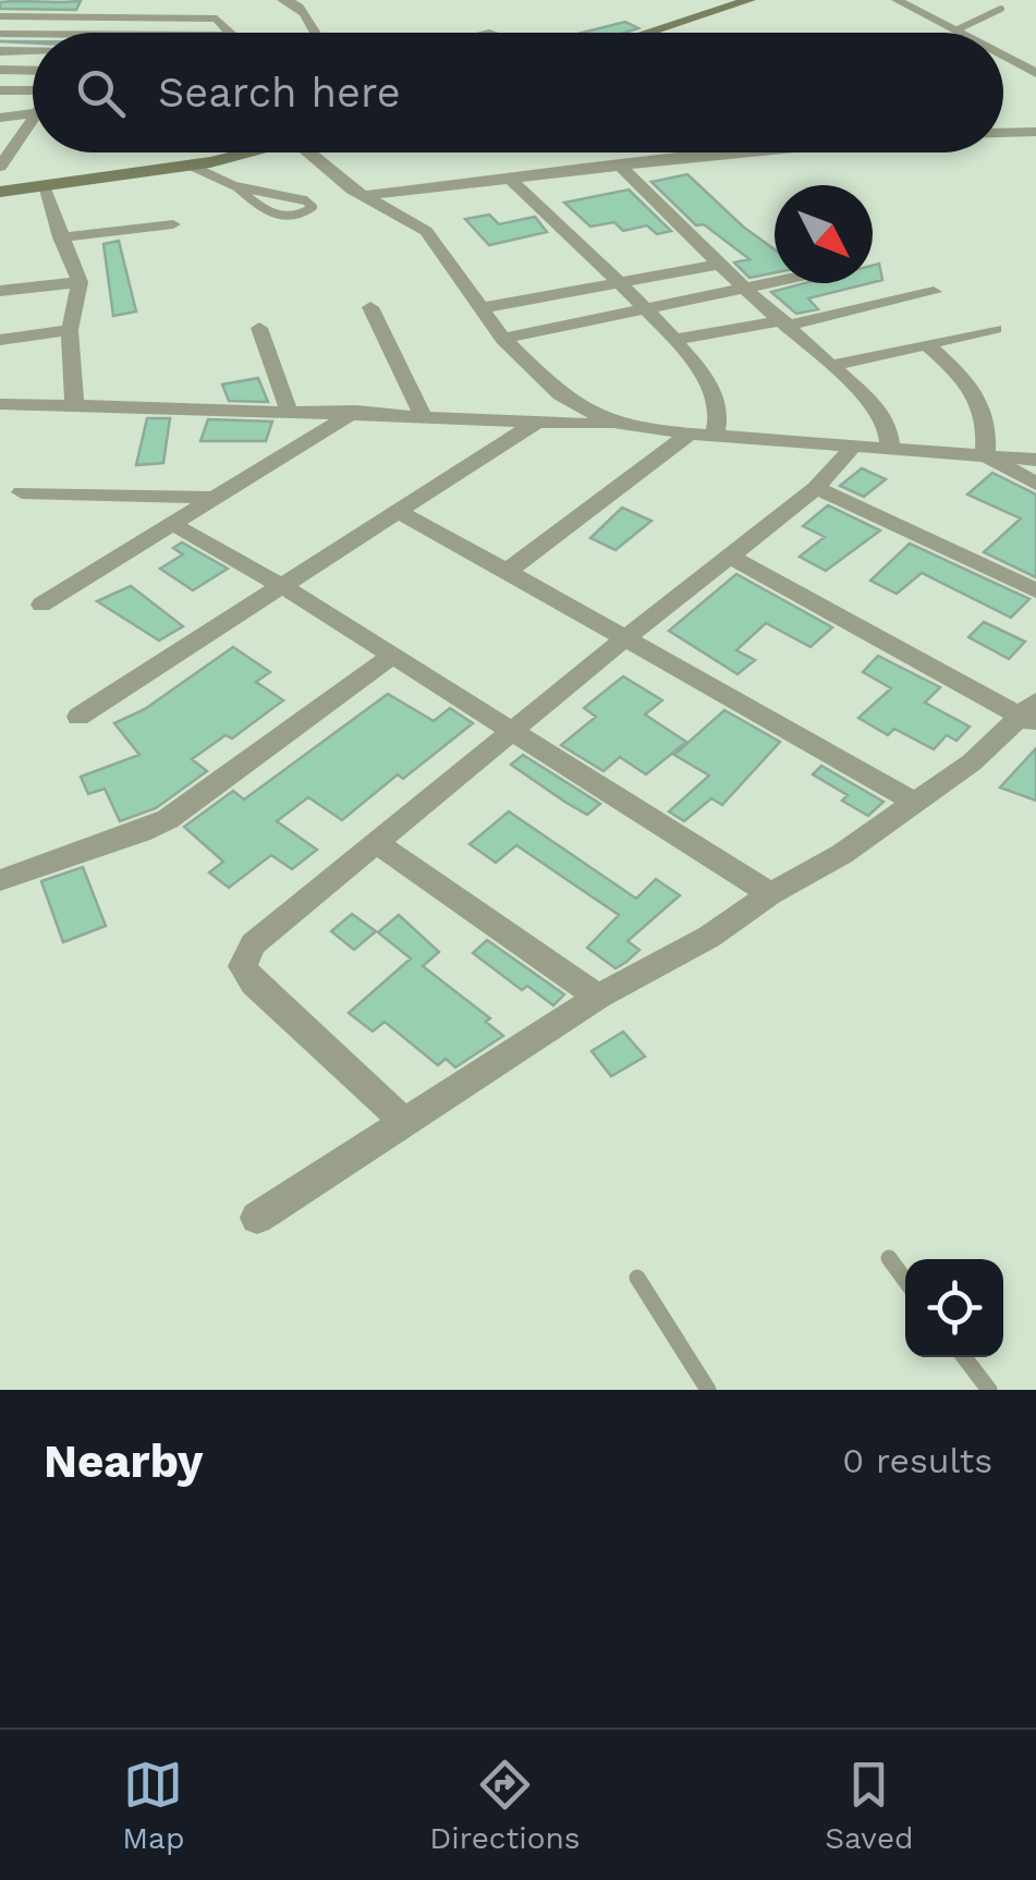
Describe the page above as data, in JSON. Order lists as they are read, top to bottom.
{
  "north": "bottom right",
  "page": {
    "search": "Search here",
    "heading": ["Nearby", "0 results"],
    "nav": ["Map", "Directions", "Saved"]
  }
}
